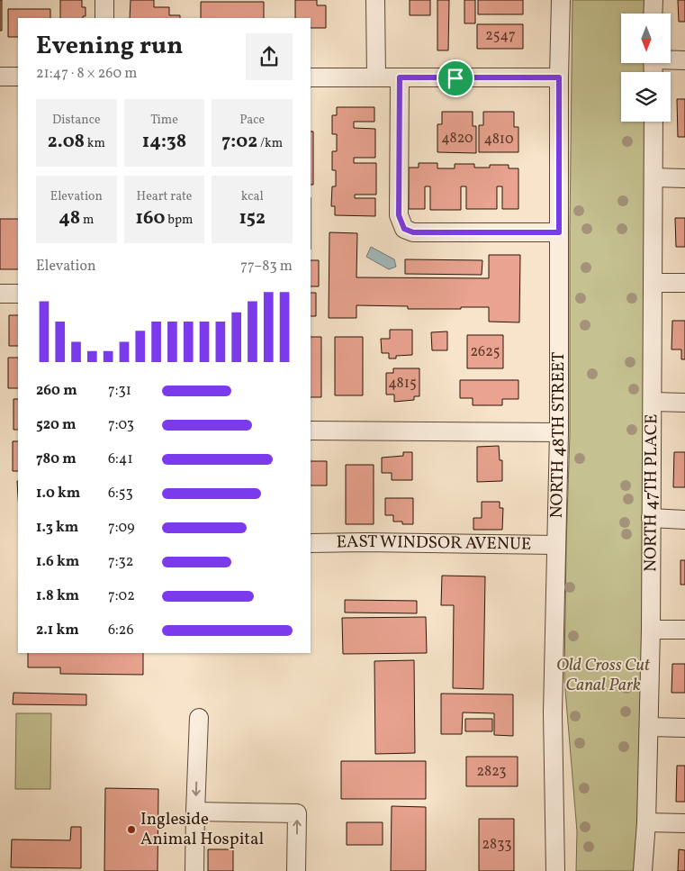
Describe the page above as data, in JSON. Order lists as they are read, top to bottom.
{
  "streets": {
    "street": ["NORTH 48TH STREET", "NORTH 47TH PLACE", "EAST WINDSOR AVENUE"]
  },
  "crossings": [
    ["NORTH 48TH STREET", "EAST WINDSOR AVENUE"]
  ],
  "parks": ["Old Cross Cut Canal Park"],
  "places": ["Ingleside Animal Hospital"],
  "house_numbers": [
    "2547",
    "4820",
    "4810",
    "2625",
    "4815",
    "2823",
    "2833"
  ],
  "north": "bottom",
  "page": {
    "heading": ["Evening run", "21:47 · 8 × 260 m"],
    "stats": [
      ["Distance", "2.08 km"],
      ["Time", "14:38"],
      ["Pace", "7:02 /km"],
      ["Elevation", "48 m"],
      ["Heart rate", "160 bpm"],
      ["kcal", "152"]
    ],
    "chart": ["Elevation", "77–83 m"],
    "list": [
      {
        "name": "260 m",
        "note": "7:31"
      },
      {
        "name": "520 m",
        "note": "7:03"
      },
      {
        "name": "780 m",
        "note": "6:41"
      },
      {
        "name": "1.0 km",
        "note": "6:53"
      },
      {
        "name": "1.3 km",
        "note": "7:09"
      },
      {
        "name": "1.6 km",
        "note": "7:32"
      },
      {
        "name": "1.8 km",
        "note": "7:02"
      },
      {
        "name": "2.1 km",
        "note": "6:26"
      }
    ]
  }
}
